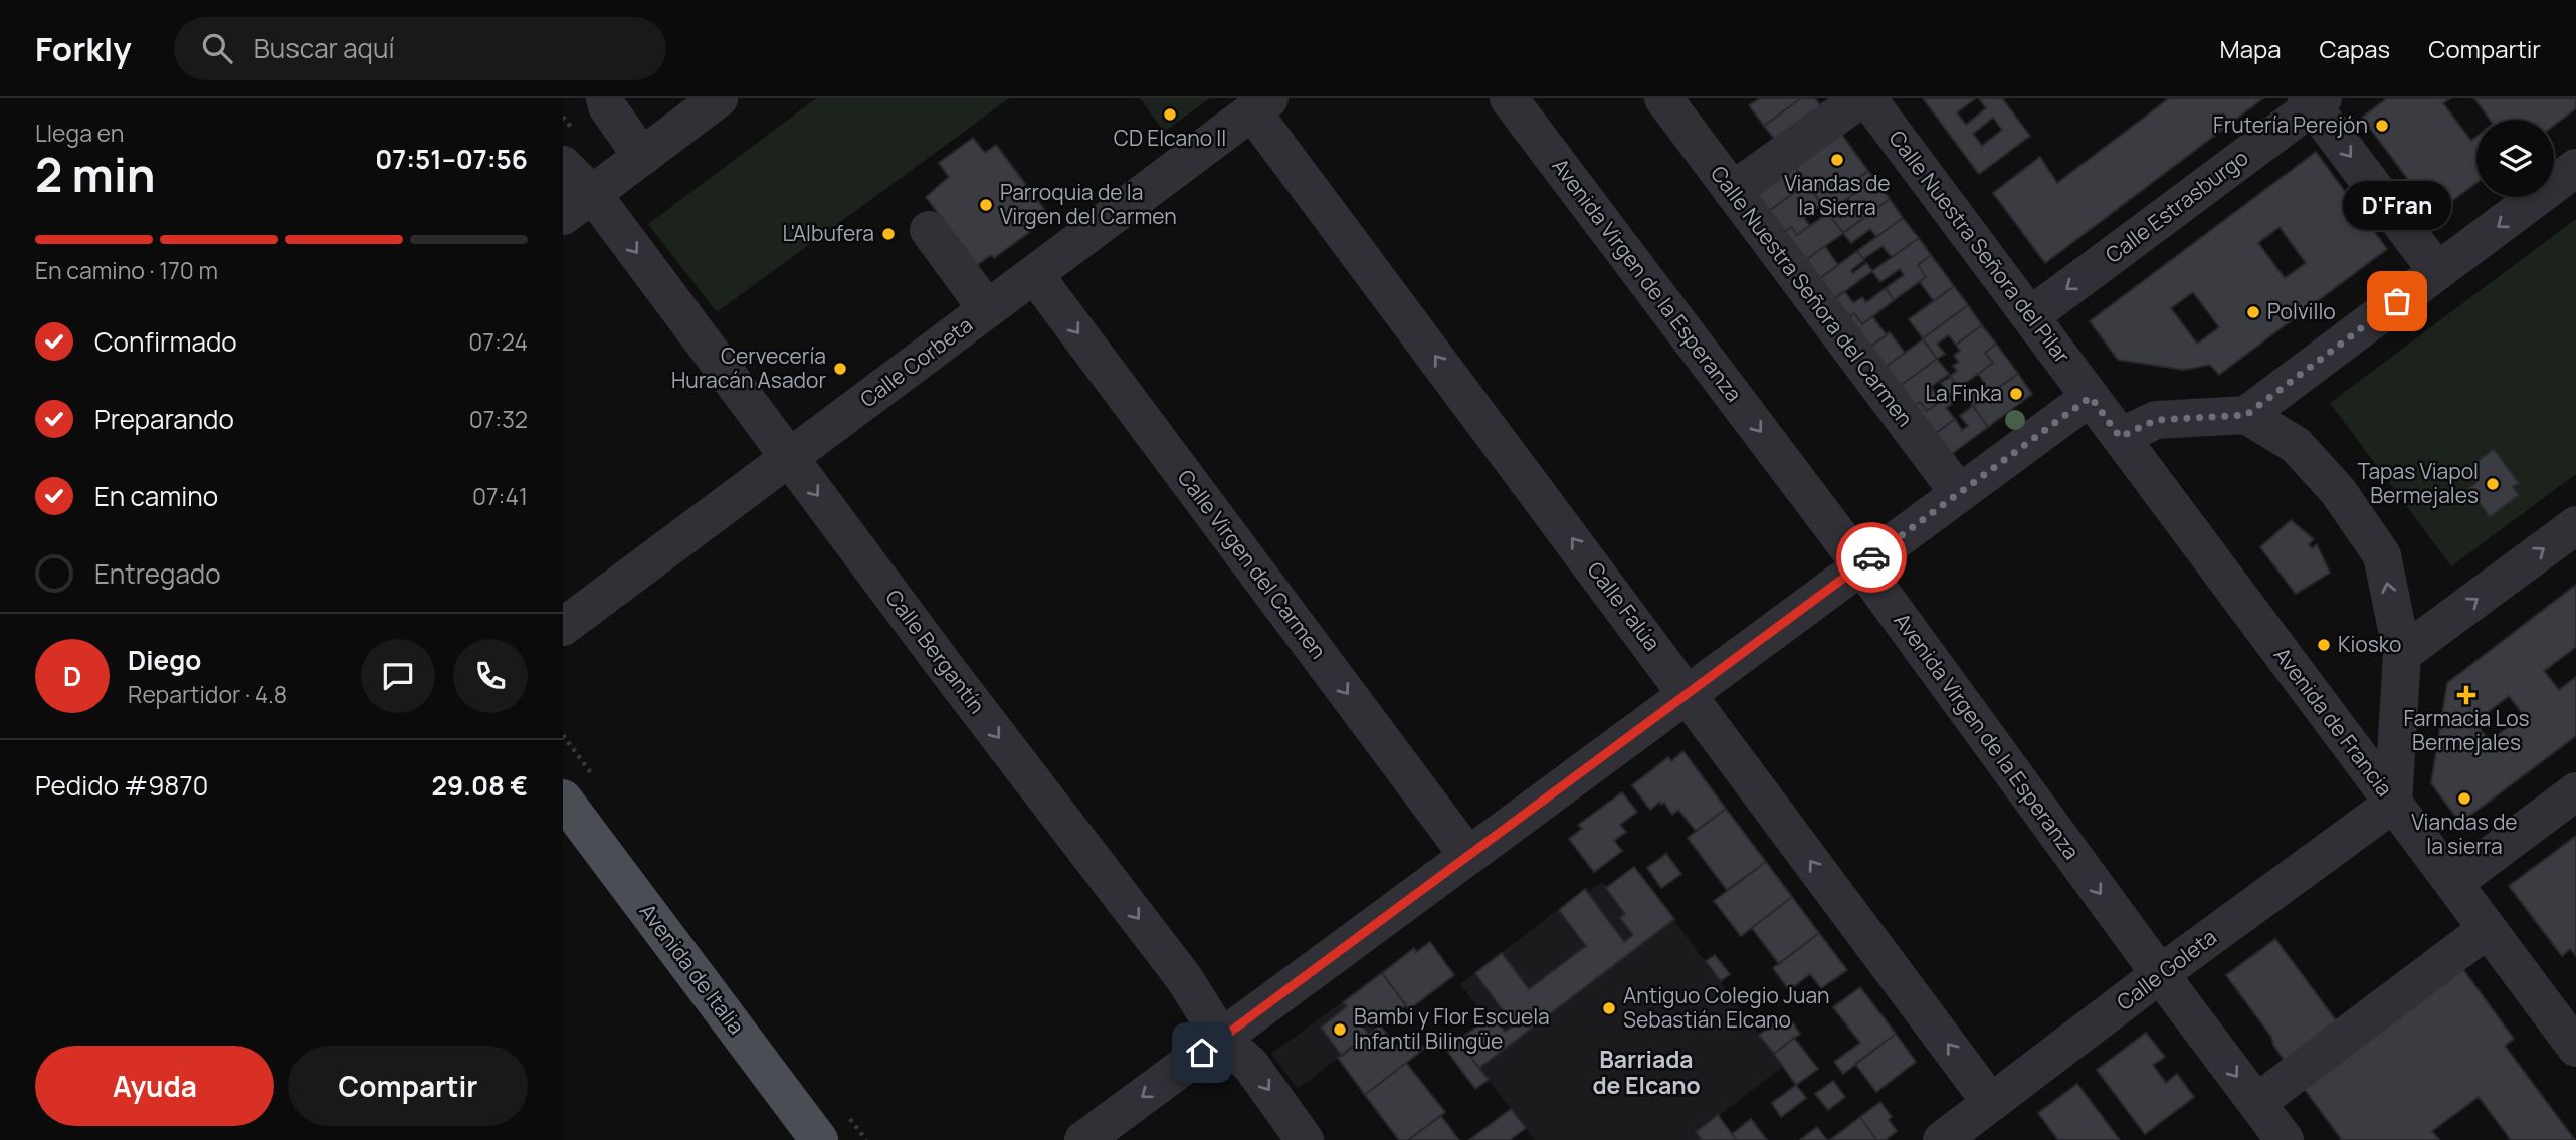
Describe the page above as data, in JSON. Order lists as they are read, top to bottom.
{
  "streets": {
    "main road": ["Avenida de Italia"],
    "street": [
      "Calle Estrasburgo",
      "Calle Nuestra Señora del Pilar",
      "Avenida Virgen de la Esperanza",
      "Calle Nuestra Señora del Carmen",
      "Calle Corbeta",
      "Calle Virgen del Carmen",
      "Calle Falúa",
      "Calle Bergantín",
      "Avenida de Francia",
      "Calle Goleta"
    ]
  },
  "crossings": [
    ["Calle Estrasburgo", "Calle Nuestra Señora del Pilar"],
    ["Calle Nuestra Señora del Pilar", "Avenida de Francia"],
    ["Avenida Virgen de la Esperanza", "Calle Goleta"],
    ["Calle Corbeta", "Calle Virgen del Carmen"],
    ["Calle Corbeta", "Calle Falúa"],
    ["Calle Corbeta", "Calle Bergantín"],
    ["Calle Falúa", "Calle Goleta"],
    ["Avenida de Francia", "Calle Goleta"]
  ],
  "one_way": [
    "Avenida Virgen de la Esperanza",
    "Calle Virgen del Carmen",
    "Calle Falúa",
    "Calle Bergantín"
  ],
  "districts": ["Barriada de Elcano"],
  "places": {
    "other": [
      "CD Elcano II",
      "Frutería Perejón",
      "Viandas de la Sierra",
      "Parroquia de la Virgen del Carmen",
      "L'Albufera",
      "D'Fran",
      "Polvillo",
      "Cervecería Huracán Asador",
      "La Finka",
      "Tapas Viapol Bermejales",
      "Kiosko",
      "Viandas de la sierra",
      "Antiguo Colegio Juan Sebastián Elcano",
      "Bambi y Flor Escuela Infantil Bilingüe"
    ],
    "health": ["Farmacia Los Bermejales"]
  },
  "page": {
    "header": "Forkly",
    "search": "Buscar aquí",
    "nav": ["Mapa", "Capas", "Compartir"],
    "heading": ["2 min", "Llega en", "07:51–07:56"],
    "panel": [
      "Diego",
      "Repartidor · 4.8",
      "Pedido #9870",
      "29.08 €"
    ],
    "bubble": "D'Fran",
    "bar": "En camino · 170 m",
    "list": [
      ["Confirmado", "07:24"],
      ["Preparando", "07:32"],
      ["En camino", "07:41"],
      "Entregado"
    ],
    "round": "D",
    "buttons": ["Ayuda", "Compartir"]
  }
}
